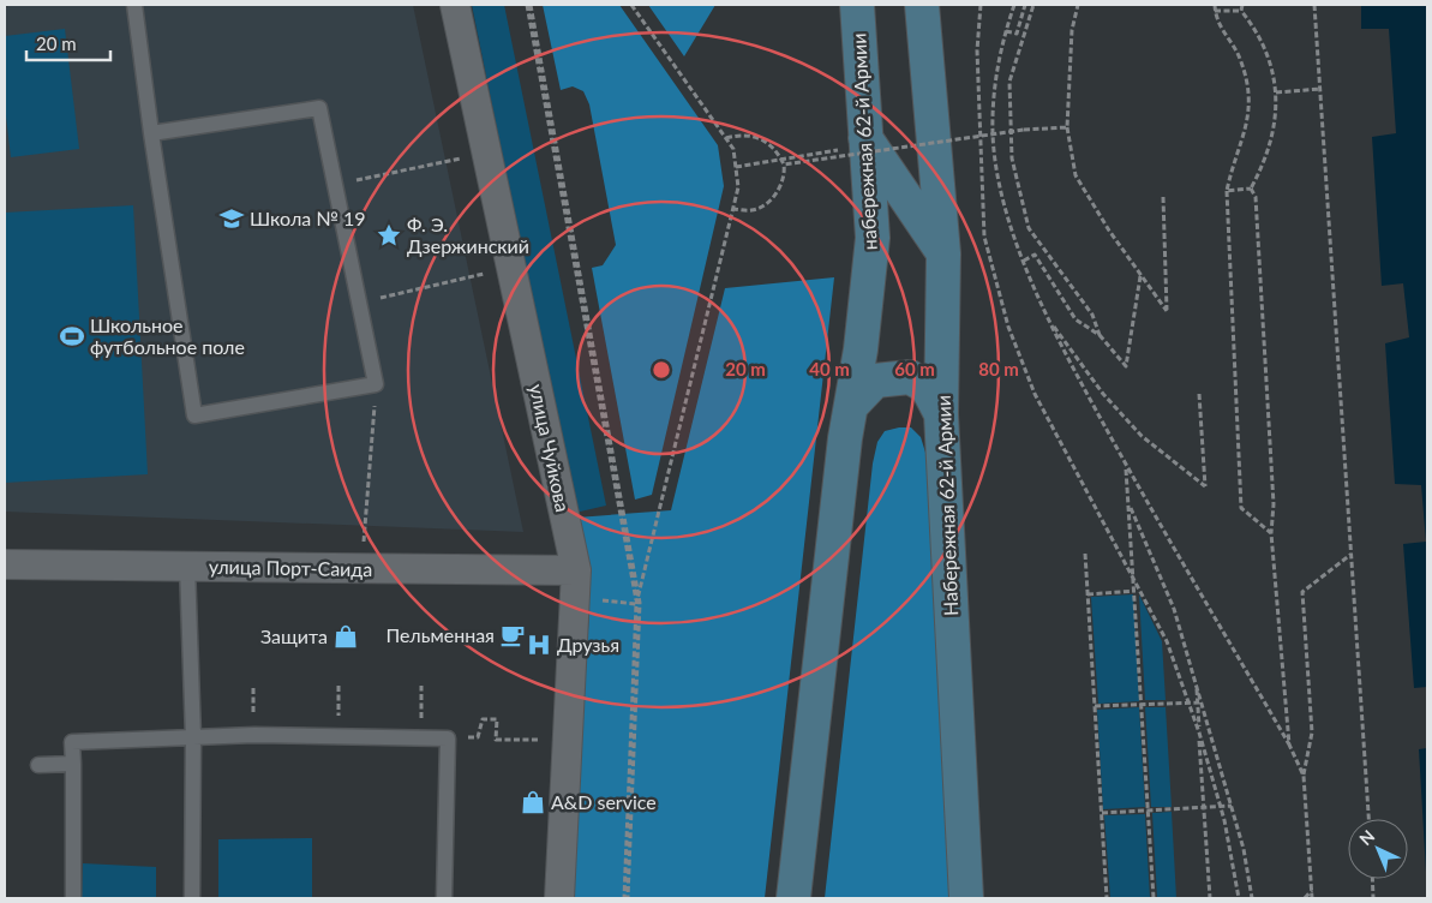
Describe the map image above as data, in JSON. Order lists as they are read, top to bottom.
{
  "streets": {
    "main road": ["набережная 62-й Армии", "Набережная 62-й Армии"],
    "street": ["улица Чуйкова", "улица Порт-Саида"]
  },
  "crossings": [
    ["улица Чуйкова", "улица Порт-Саида"]
  ],
  "places": {
    "school or university": ["Школа № 19"],
    "place": ["Ф. Э. Дзержинский"],
    "sports": ["Школьное футбольное поле"],
    "cafe": ["Пельменная"],
    "shop": ["Защита", "A&D service"],
    "hospital": ["Друзья"]
  },
  "scale_bar": "20 m",
  "north": "top left",
  "rings": [
    "20 m",
    "40 m",
    "60 m",
    "80 m"
  ]
}
